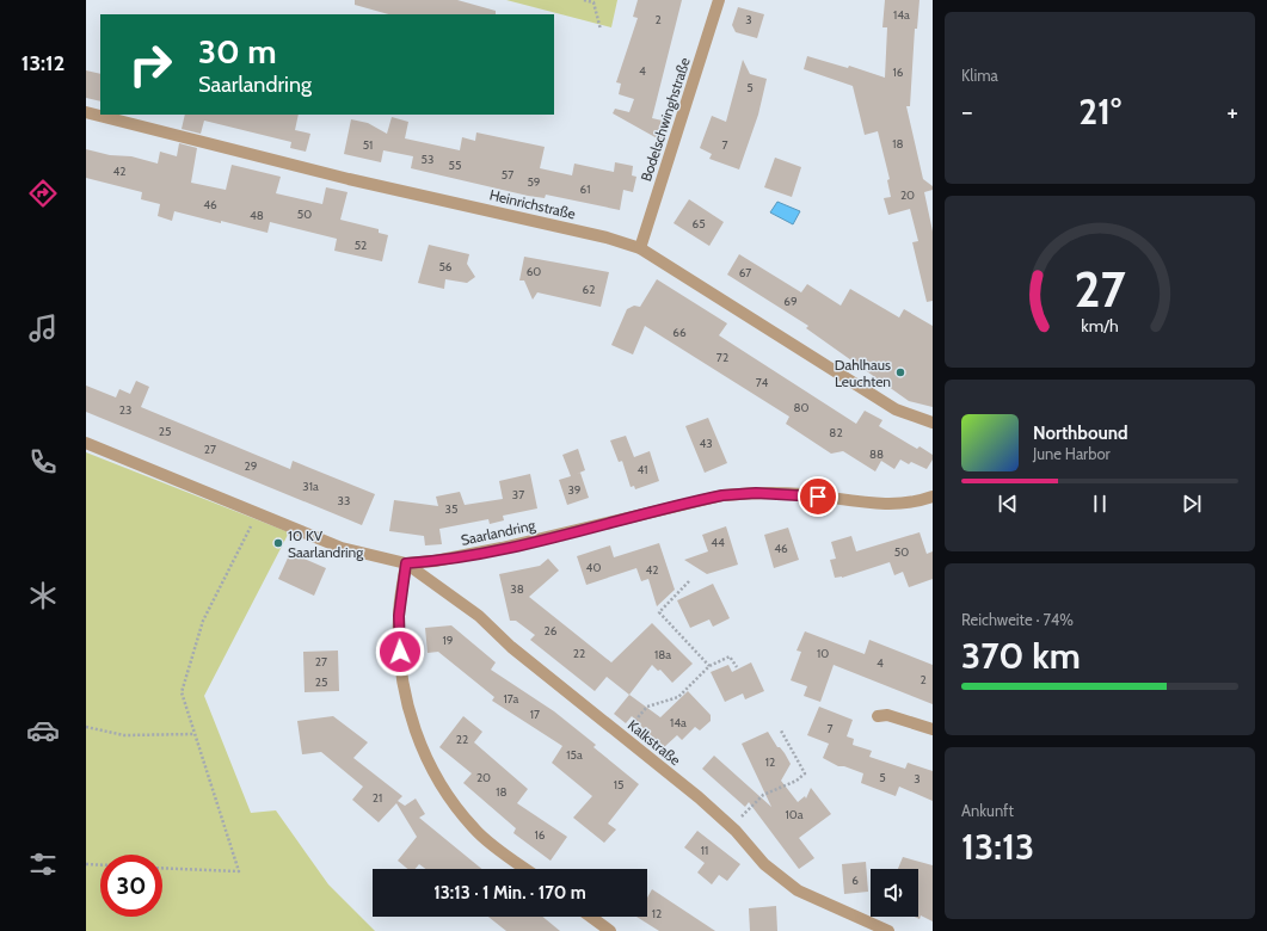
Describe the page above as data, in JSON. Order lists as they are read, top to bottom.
{
  "streets": {
    "street": [
      "Bodelschwinghstraße",
      "Heinrichstraße",
      "Saarlandring",
      "Kalkstraße"
    ]
  },
  "crossings": [
    ["Bodelschwinghstraße", "Heinrichstraße"],
    ["Saarlandring", "Kalkstraße"]
  ],
  "places": ["Dahlhaus Leuchten", "10 KV Saarlandring"],
  "house_numbers": [
    "14a",
    "2",
    "3",
    "4",
    "16",
    "5",
    "18",
    "51",
    "7",
    "53",
    "55",
    "42",
    "57",
    "59",
    "61",
    "20",
    "46",
    "50",
    "48",
    "65",
    "52",
    "56",
    "60",
    "67",
    "62",
    "69",
    "66",
    "72",
    "74",
    "80",
    "23",
    "25",
    "82",
    "43",
    "27",
    "88",
    "29",
    "41",
    "31a",
    "39",
    "37",
    "33",
    "35",
    "44",
    "46",
    "50",
    "40",
    "42",
    "38",
    "26",
    "19",
    "22",
    "10",
    "18a",
    "27",
    "4",
    "2",
    "25",
    "17a",
    "17",
    "14a",
    "7",
    "22",
    "15a",
    "12",
    "20",
    "5",
    "3",
    "15",
    "18",
    "21",
    "10a",
    "16",
    "11",
    "6",
    "12"
  ],
  "page": {
    "tabs": "13:12",
    "tile": [
      "Klima",
      ["Reichweite · 74%", "370 km"],
      ["Ankunft", "13:13"]
    ],
    "turn": ["30 m", "Saarlandring"],
    "heat": ["−", "21°", "+"],
    "song": ["Northbound", "June Harbor"],
    "limit": "30",
    "trip": "13:13 · 1 Min. · 170 m",
    "gauge": ["27", "km/h"]
  }
}
